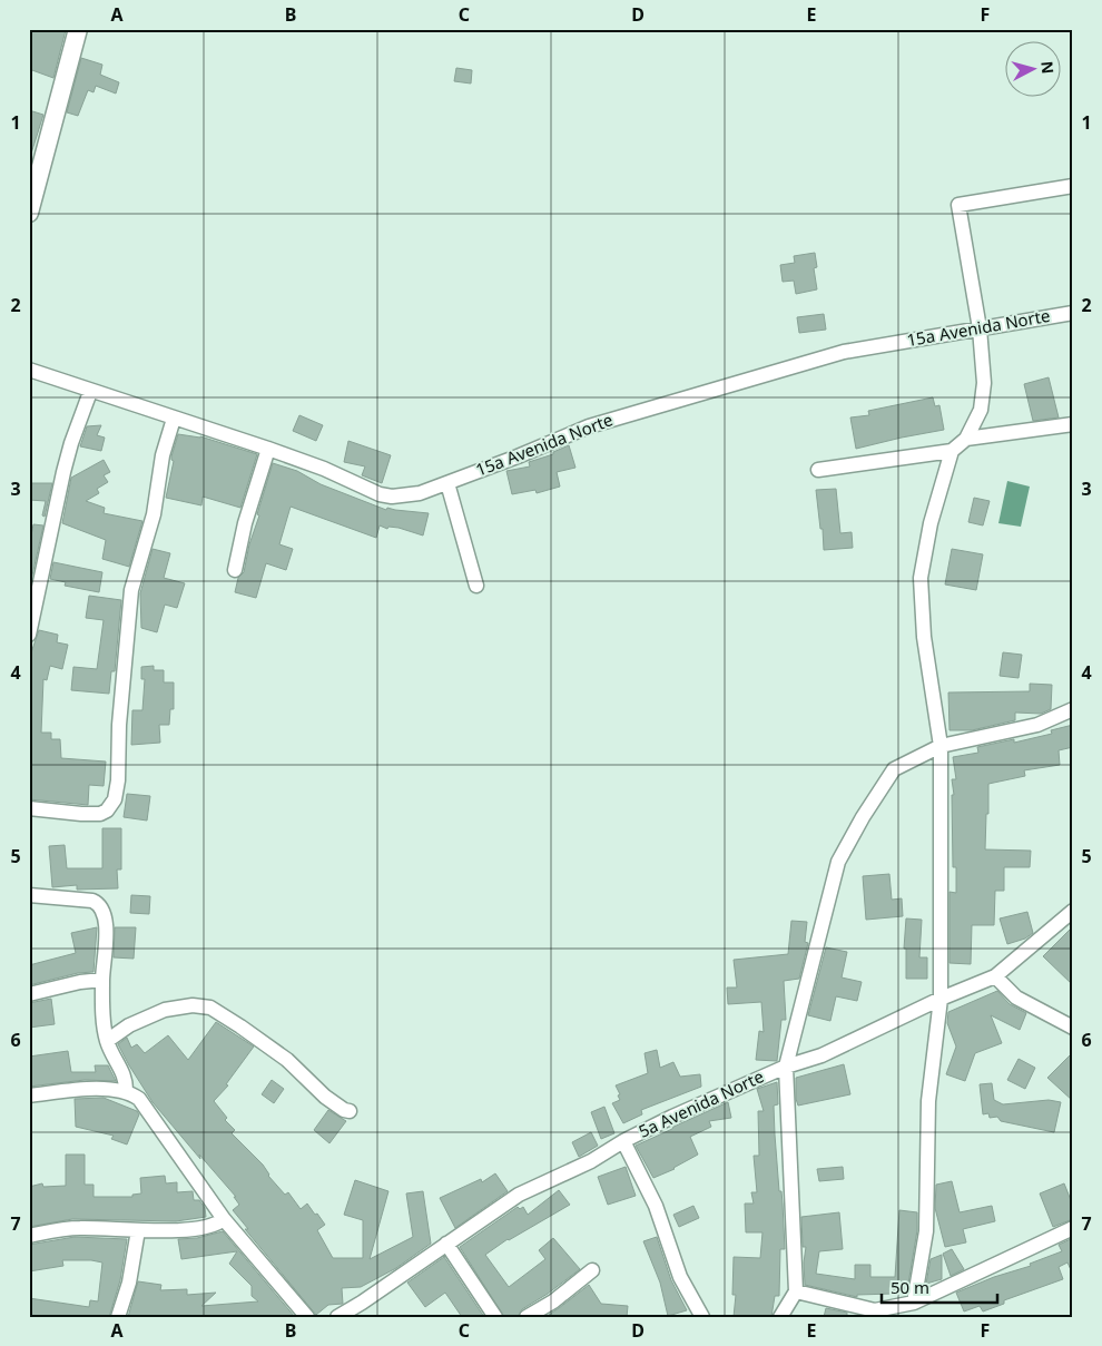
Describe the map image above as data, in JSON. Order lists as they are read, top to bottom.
{
  "streets": {
    "street": ["15a Avenida Norte", "5a Avenida Norte"]
  },
  "scale_bar": "50 m",
  "north": "right",
  "grid": {
    "columns": [
      "A",
      "B",
      "C",
      "D",
      "E",
      "F"
    ],
    "rows": [
      "1",
      "2",
      "3",
      "4",
      "5",
      "6",
      "7"
    ]
  }
}
